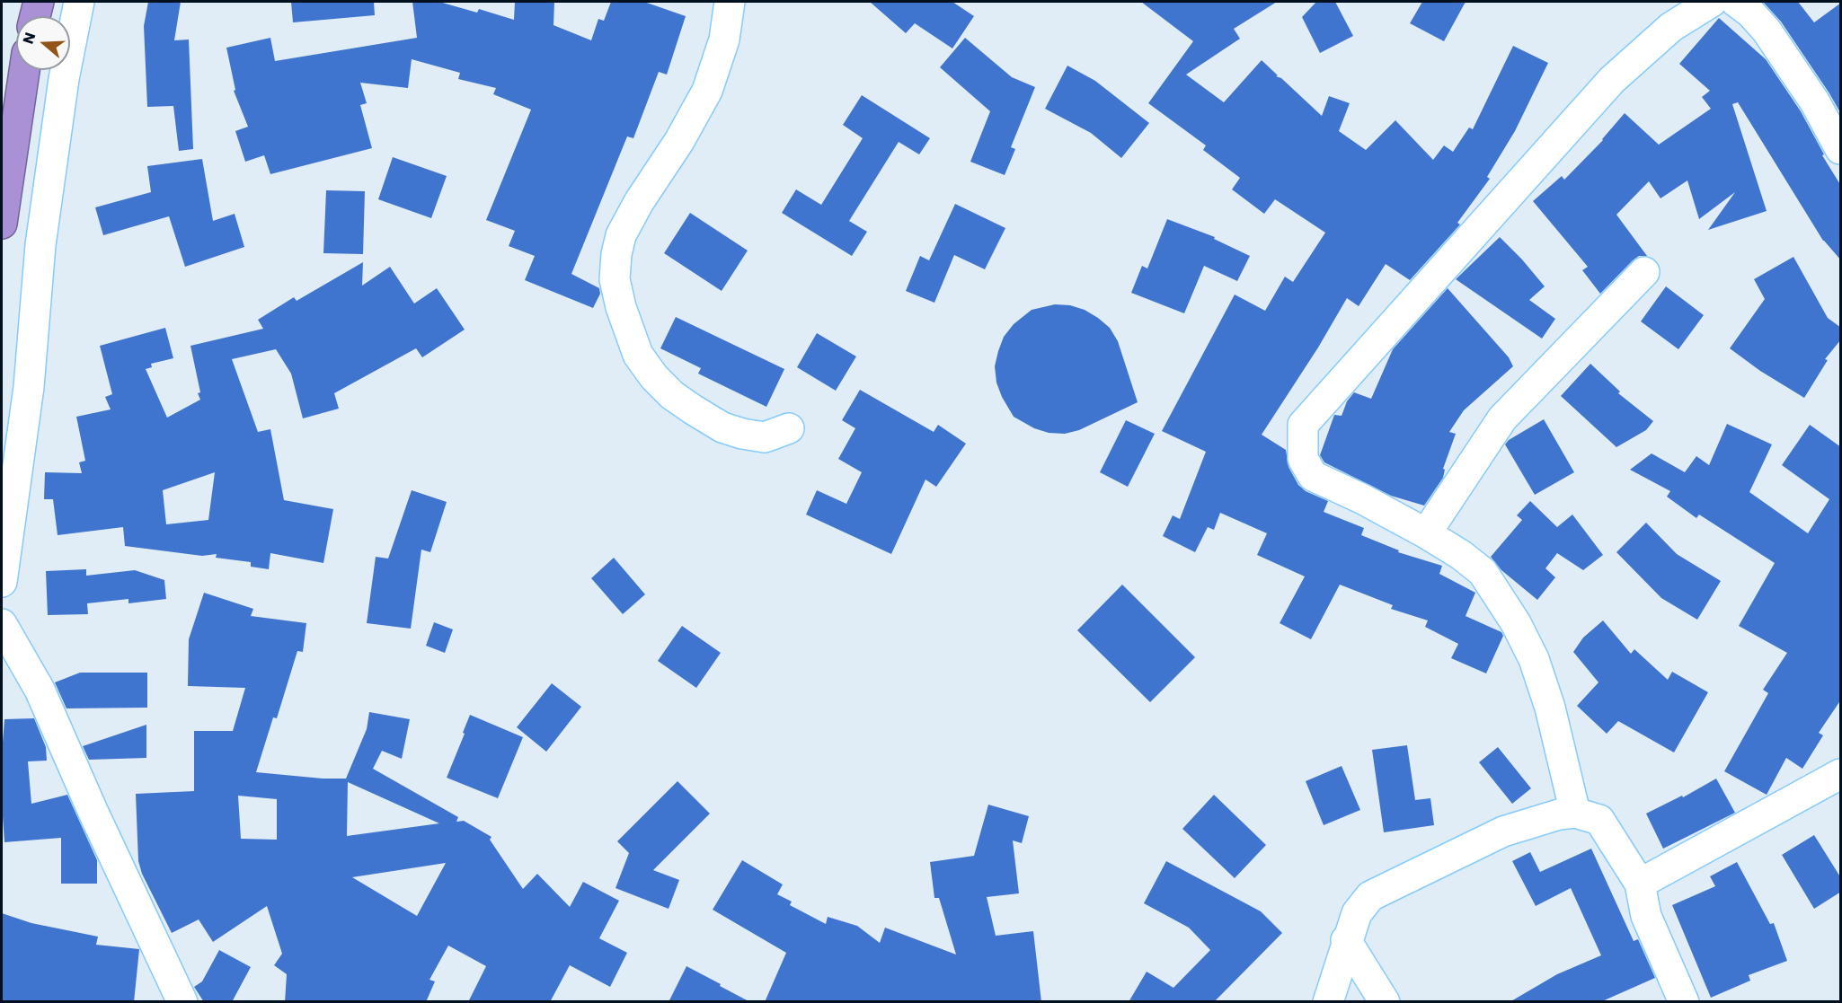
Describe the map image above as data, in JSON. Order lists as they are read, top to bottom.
{
  "north": "left"
}
